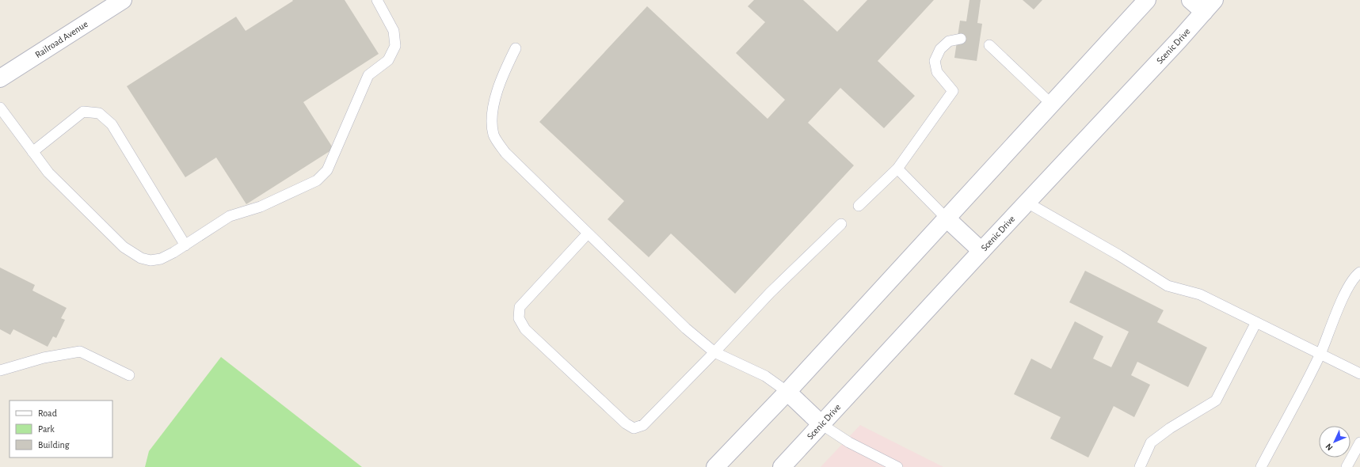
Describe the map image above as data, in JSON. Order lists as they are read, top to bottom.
{
  "streets": {
    "street": ["Railroad Avenue", "Scenic Drive"]
  },
  "legend": ["Road", "Park", "Building"],
  "north": "bottom left"
}
